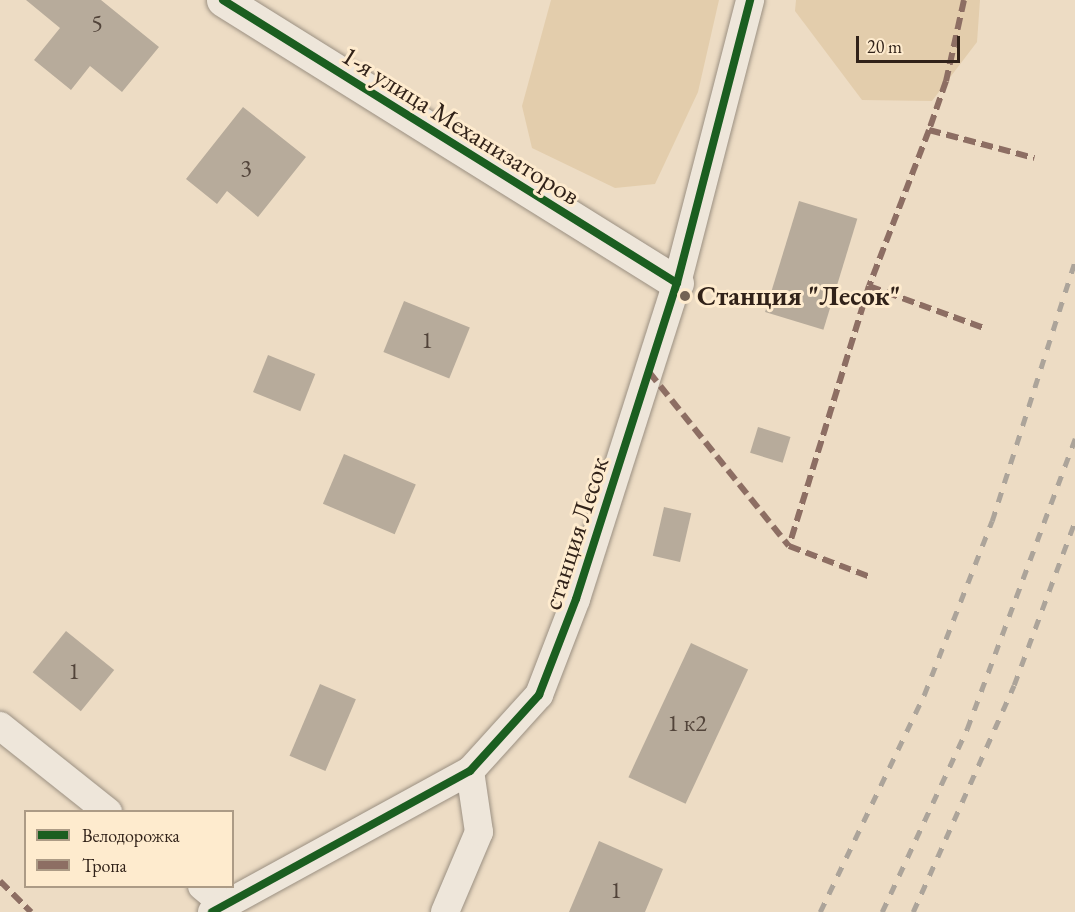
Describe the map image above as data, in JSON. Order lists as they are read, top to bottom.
{
  "streets": {
    "street": ["1-я улица Механизаторов", "станция Лесок"]
  },
  "crossings": [
    ["1-я улица Механизаторов", "станция Лесок"]
  ],
  "places": ["Станция \"Лесок\""],
  "house_numbers": [
    "5",
    "3",
    "1",
    "1",
    "1 к2",
    "1"
  ],
  "legend": ["Велодорожка", "Тропа"],
  "scale_bar": "20 m"
}
